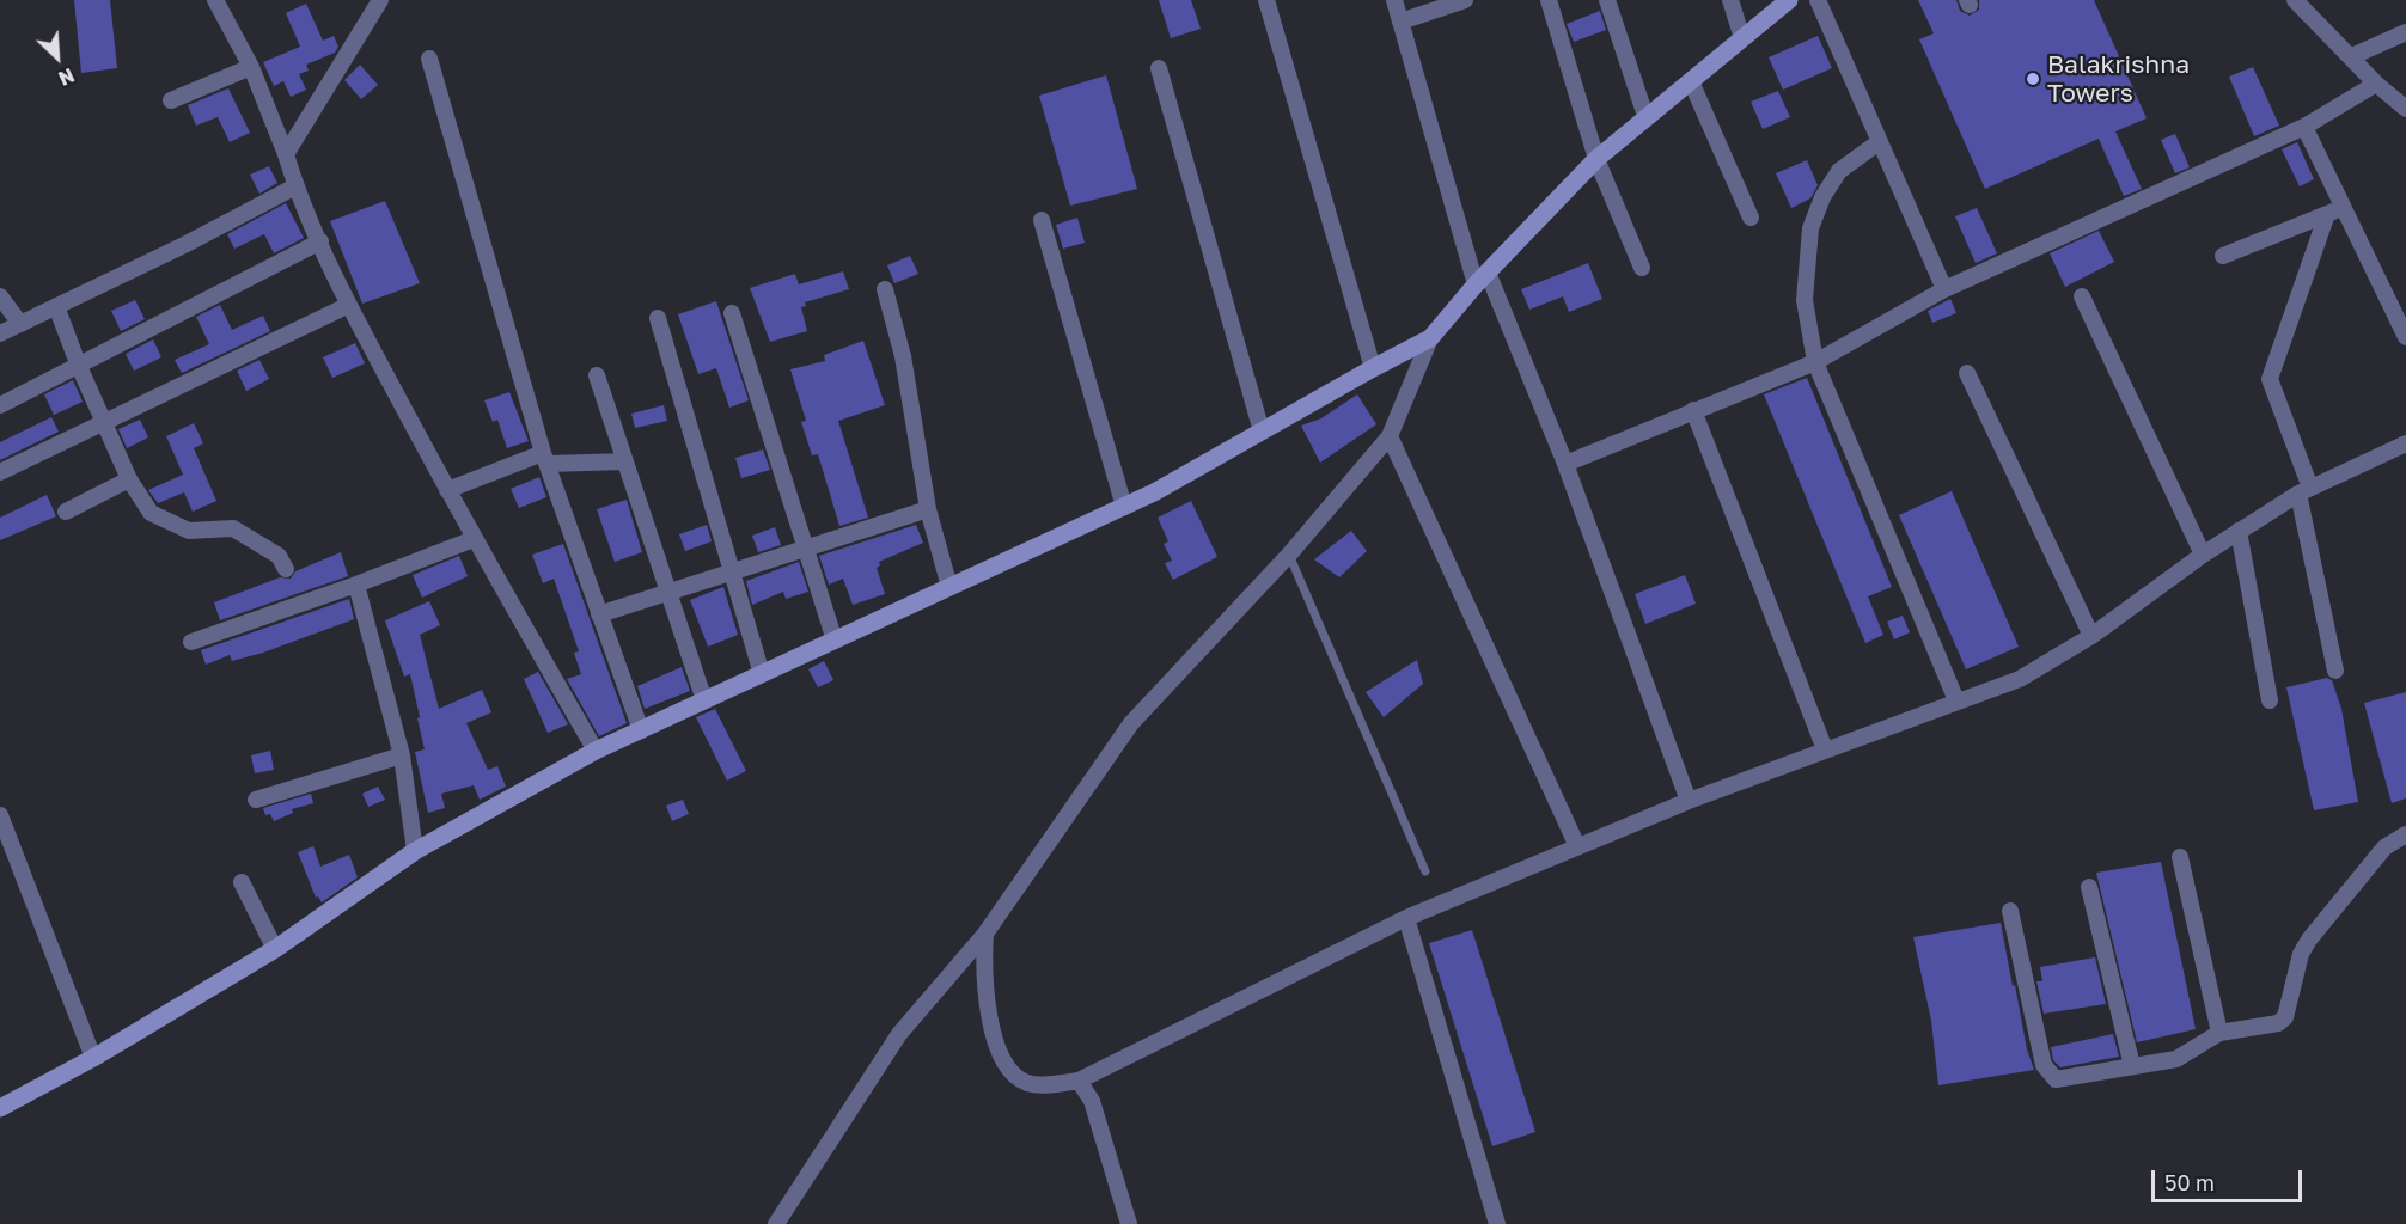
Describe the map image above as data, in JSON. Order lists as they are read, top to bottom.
{
  "places": ["Balakrishna Towers"],
  "scale_bar": "50 m",
  "north": "bottom right"
}
